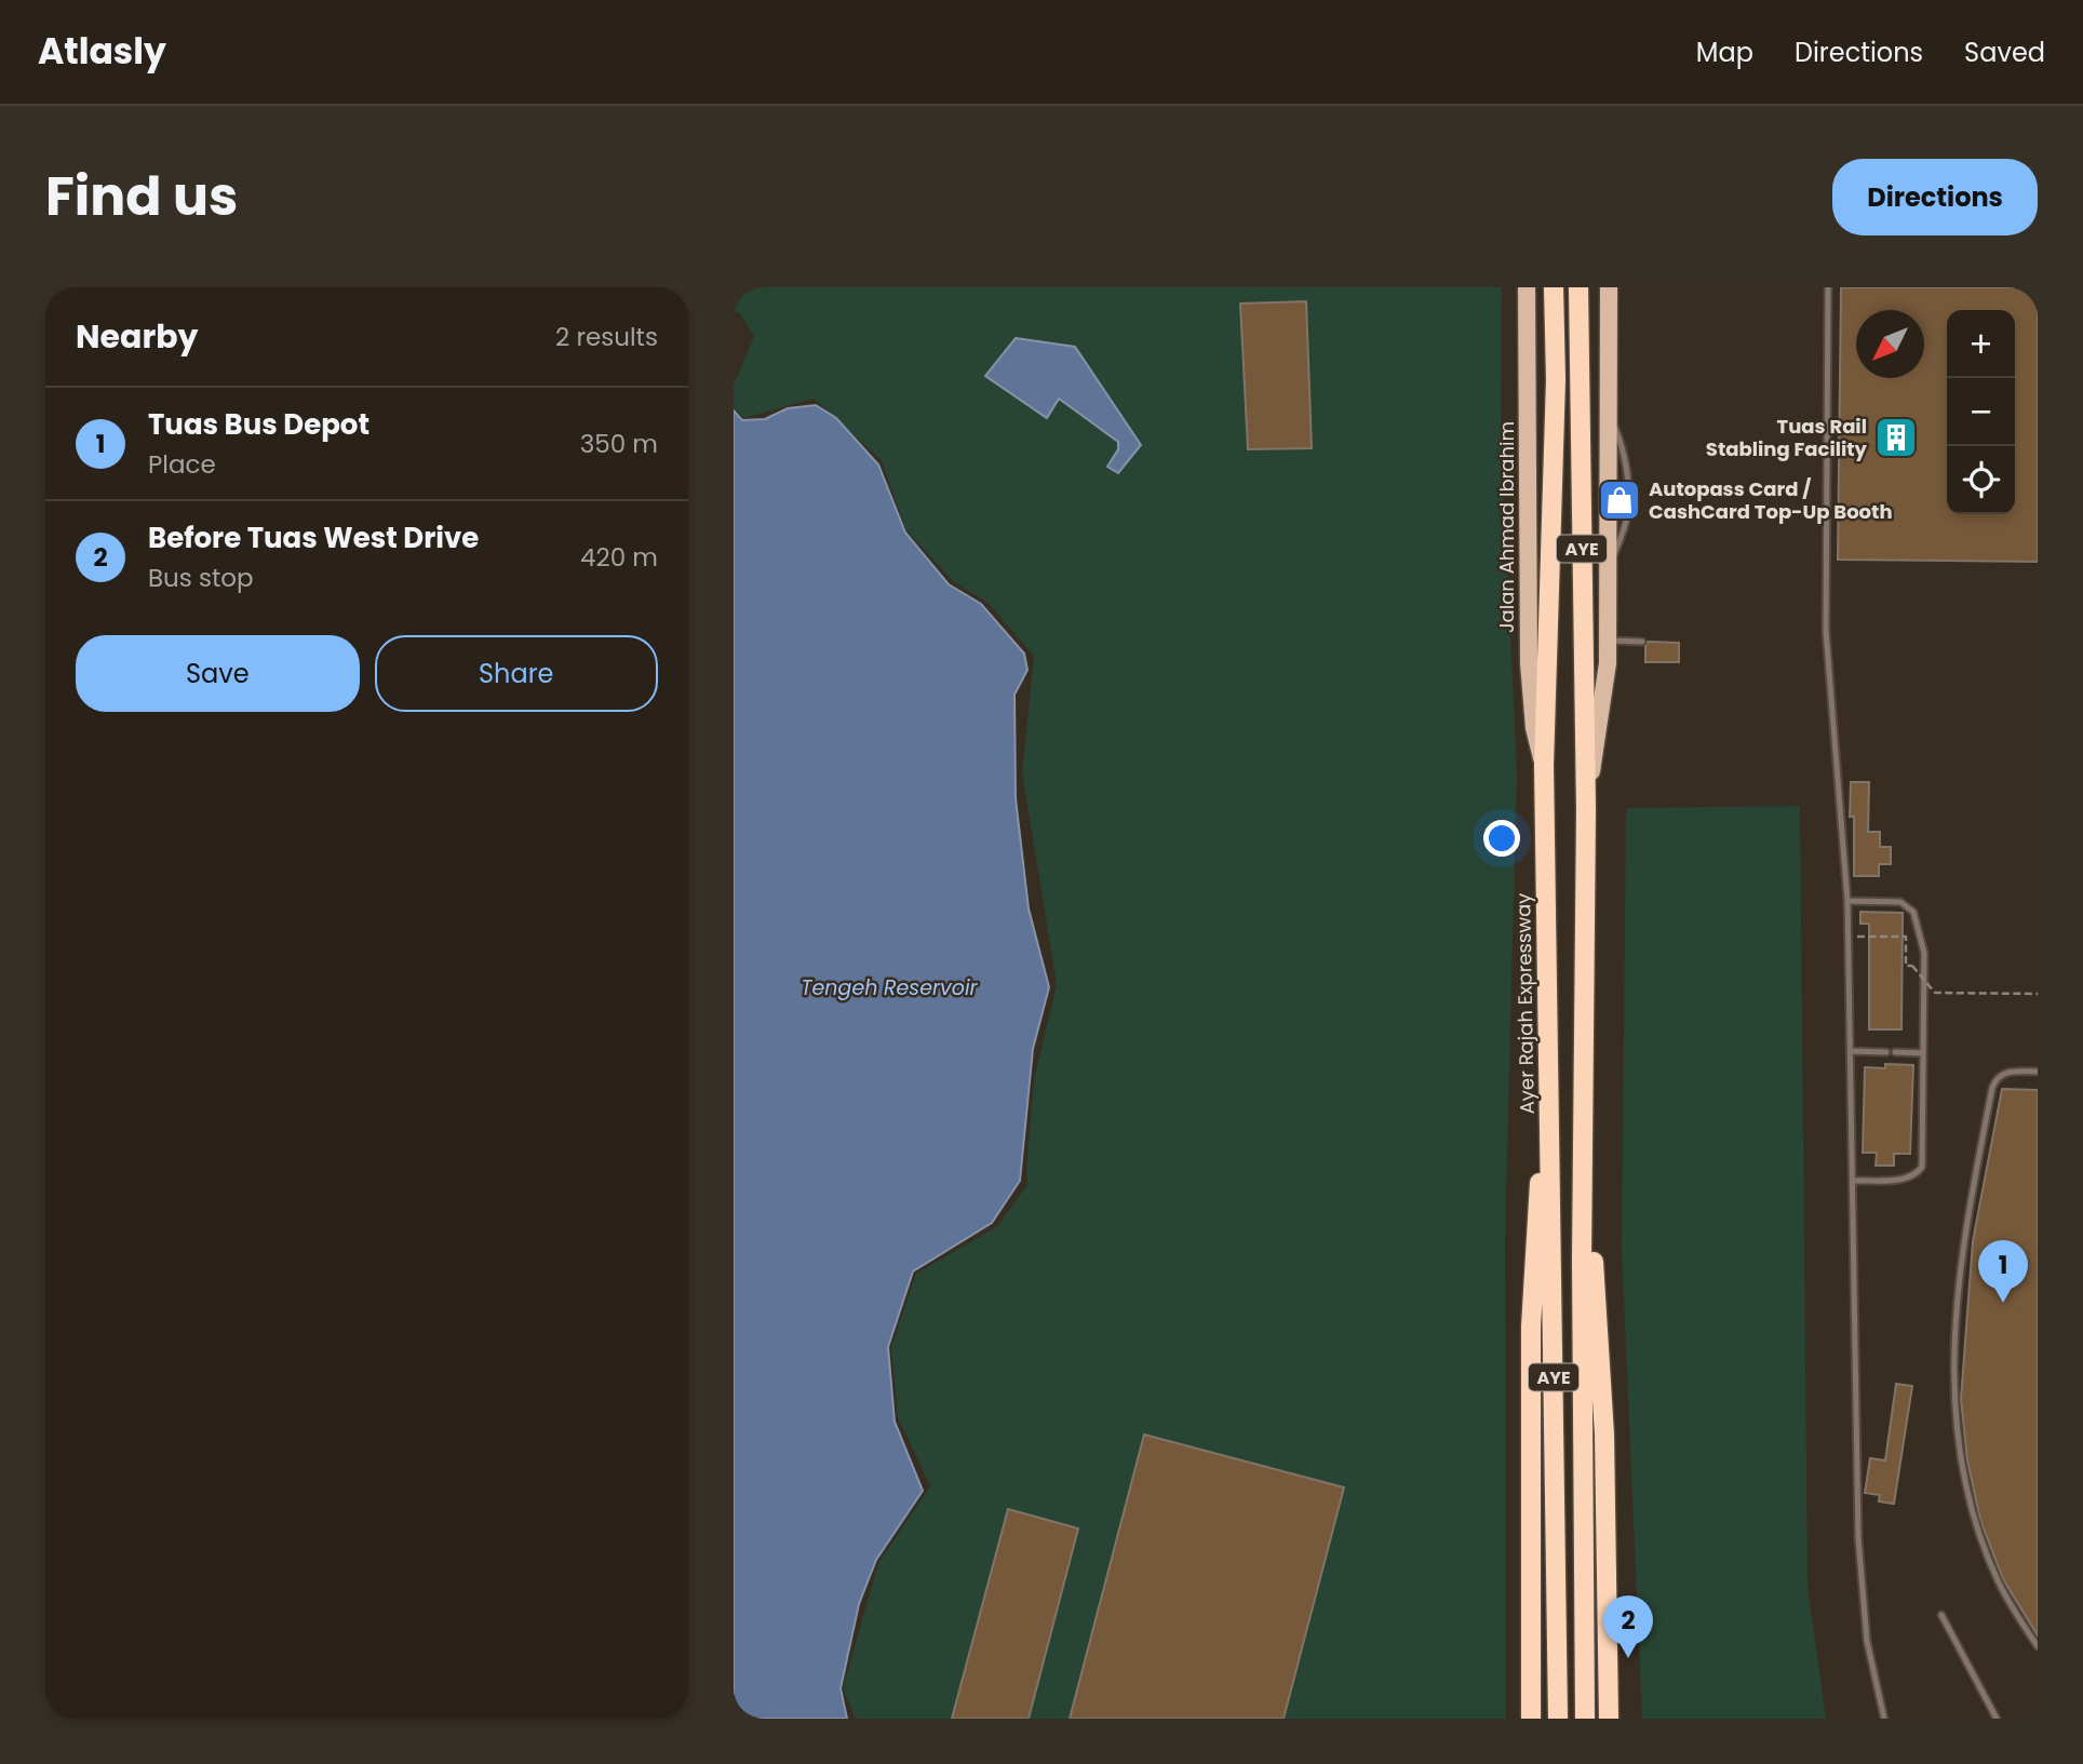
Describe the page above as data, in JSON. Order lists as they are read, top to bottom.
{
  "streets": {
    "highway": ["AYE", "Ayer Rajah Expressway"],
    "main road": ["Jalan Ahmad Ibrahim"]
  },
  "crossings": [
    ["Jalan Ahmad Ibrahim", "Ayer Rajah Expressway"]
  ],
  "water": ["Tengeh Reservoir"],
  "places": {
    "building": ["Tuas Rail Stabling Facility"],
    "shop": ["Autopass Card / CashCard Top-Up Booth"]
  },
  "north": "bottom left",
  "page": {
    "header": "Atlasly",
    "nav": ["Map", "Directions", "Saved"],
    "title": "Find us",
    "buttons": [
      "Directions",
      ["Save", "Share"]
    ],
    "heading": ["Nearby", "2 results"],
    "map_buttons": ["+", "−"],
    "list": [
      {
        "mark": "1",
        "name": "Tuas Bus Depot",
        "note": "Place",
        "value": "350 m"
      },
      {
        "mark": "2",
        "name": "Before Tuas West Drive",
        "note": "Bus stop",
        "value": "420 m"
      }
    ],
    "pins": ["1", "2"]
  }
}
